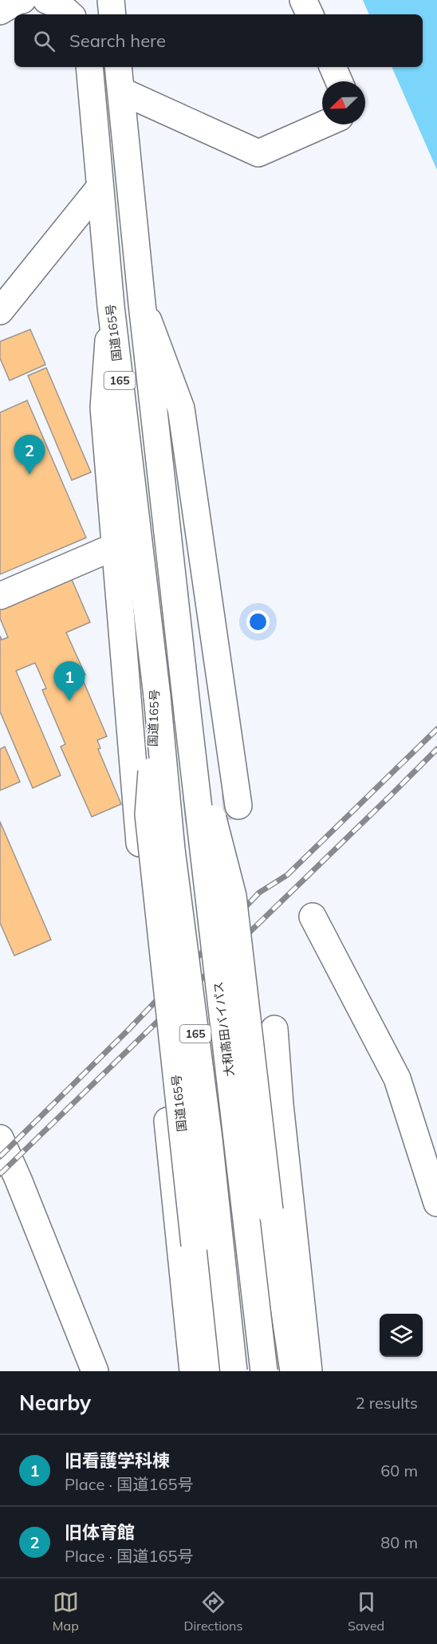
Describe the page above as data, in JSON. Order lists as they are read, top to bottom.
{
  "streets": {
    "main road": ["国道165号", "165", "大和高田バイパス"]
  },
  "crossings": [
    ["国道165号", "165"],
    ["165", "大和高田バイパス"]
  ],
  "north": "bottom left",
  "page": {
    "search": "Search here",
    "pins": ["2", "1"],
    "heading": ["Nearby", "2 results"],
    "list": [
      {
        "mark": "1",
        "name": "旧看護学科棟",
        "note": "Place · 国道165号",
        "value": "60 m"
      },
      {
        "mark": "2",
        "name": "旧体育館",
        "note": "Place · 国道165号",
        "value": "80 m"
      }
    ],
    "nav": ["Map", "Directions", "Saved"]
  }
}
